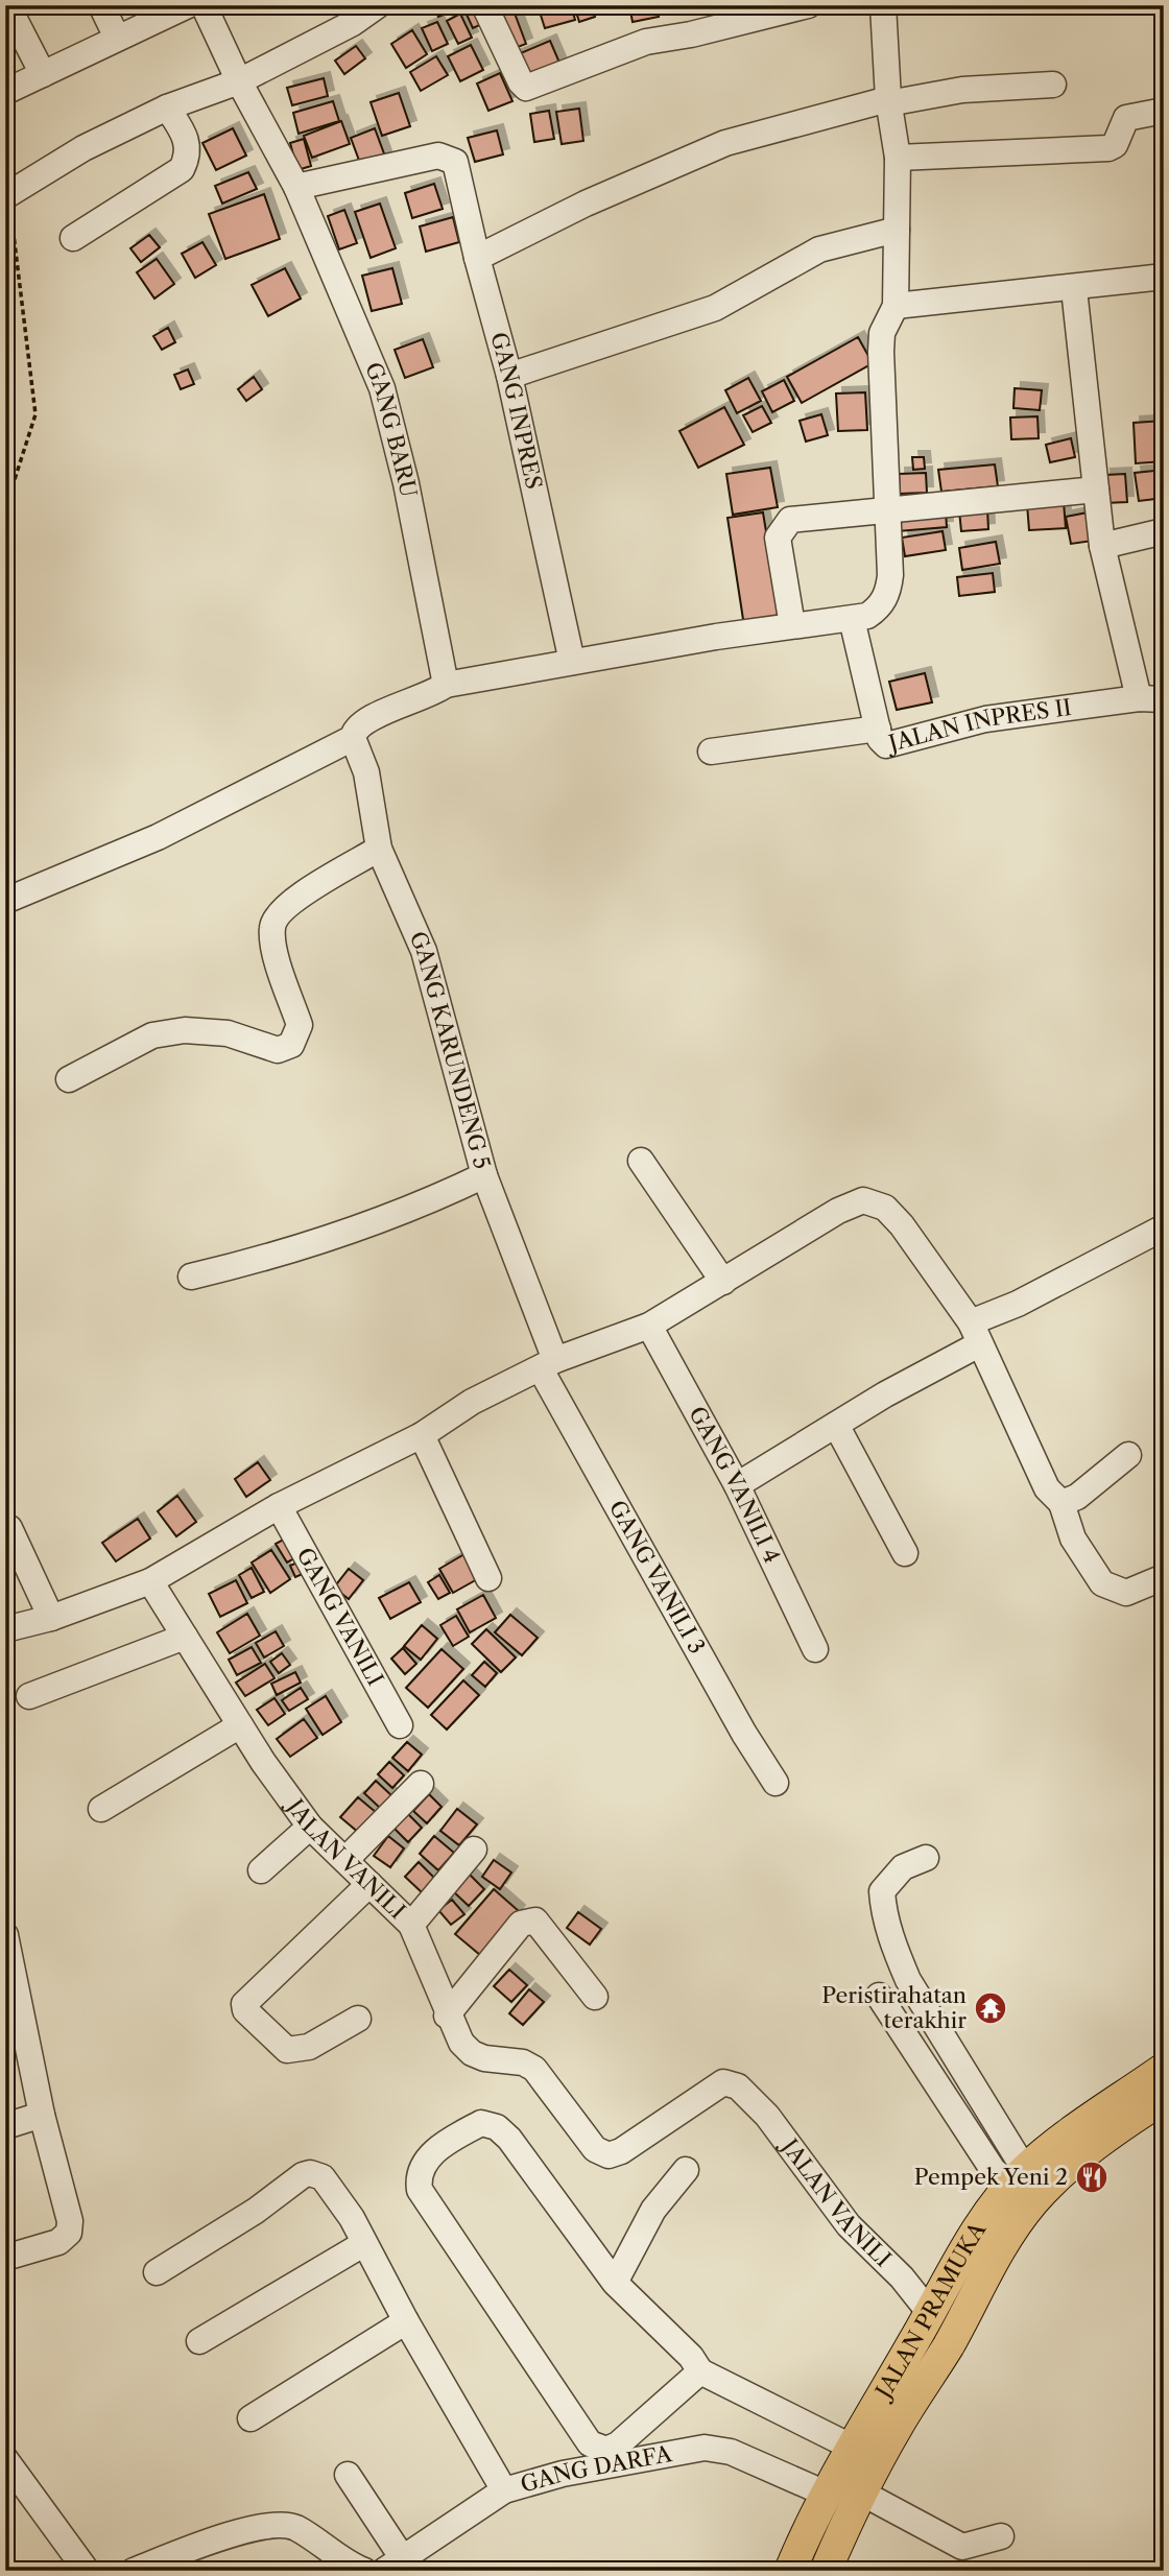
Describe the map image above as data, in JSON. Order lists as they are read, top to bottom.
{
  "streets": {
    "main road": ["JALAN PRAMUKA"],
    "street": [
      "GANG INPRES",
      "GANG BARU",
      "JALAN INPRES II",
      "GANG KARUNDENG 5",
      "GANG VANILI 4",
      "GANG VANILI 3",
      "GANG VANILI",
      "JALAN VANILI",
      "GANG DARFA"
    ]
  },
  "crossings": [
    ["GANG INPRES", "GANG BARU"],
    ["GANG KARUNDENG 5", "GANG VANILI 3"],
    ["JALAN VANILI", "JALAN PRAMUKA"],
    ["JALAN PRAMUKA", "GANG DARFA"]
  ],
  "places": {
    "temple": ["Peristirahatan terakhir"],
    "restaurant": ["Pempek Yeni 2"]
  }
}
